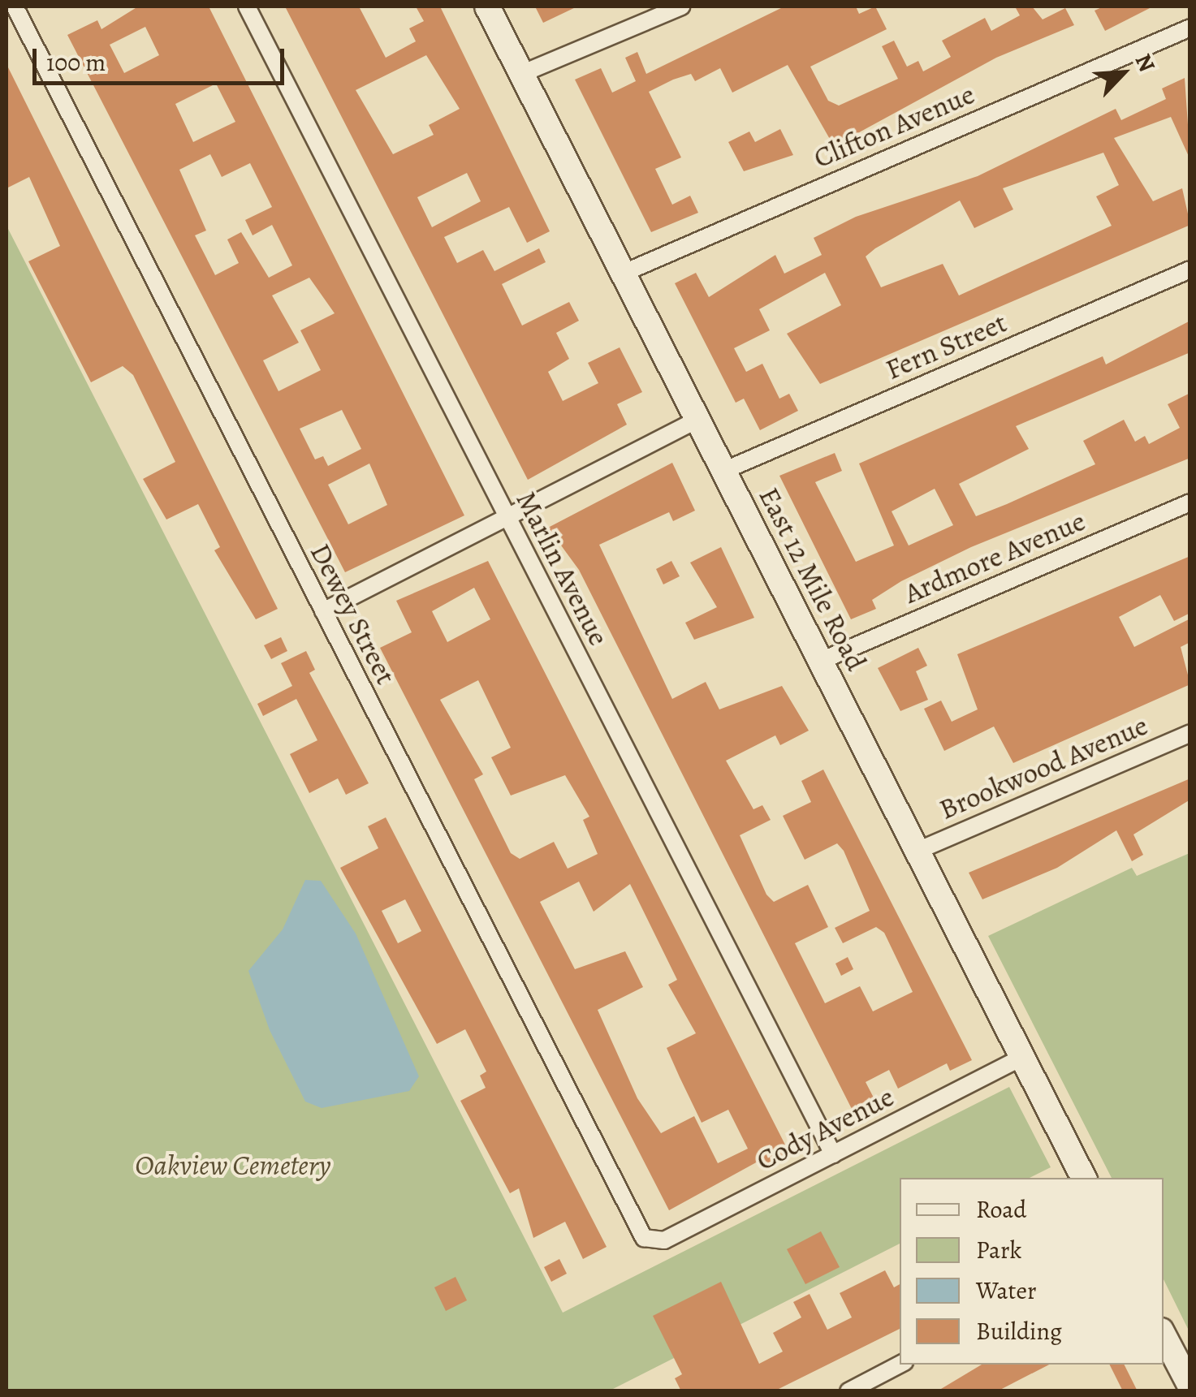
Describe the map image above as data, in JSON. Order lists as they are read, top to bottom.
{
  "streets": {
    "main road": ["East 12 Mile Road"],
    "street": [
      "Clifton Avenue",
      "Fern Street",
      "Ardmore Avenue",
      "Marlin Avenue",
      "Dewey Street",
      "Brookwood Avenue",
      "Cody Avenue"
    ]
  },
  "crossings": [
    ["Clifton Avenue", "East 12 Mile Road"],
    ["Fern Street", "East 12 Mile Road"],
    ["Ardmore Avenue", "East 12 Mile Road"],
    ["Marlin Avenue", "Cody Avenue"],
    ["East 12 Mile Road", "Brookwood Avenue"],
    ["East 12 Mile Road", "Cody Avenue"],
    ["Dewey Street", "Cody Avenue"]
  ],
  "parks": ["Oakview Cemetery"],
  "legend": [
    "Road",
    "Park",
    "Water",
    "Building"
  ],
  "scale_bar": "100 m",
  "north": "top right"
}
